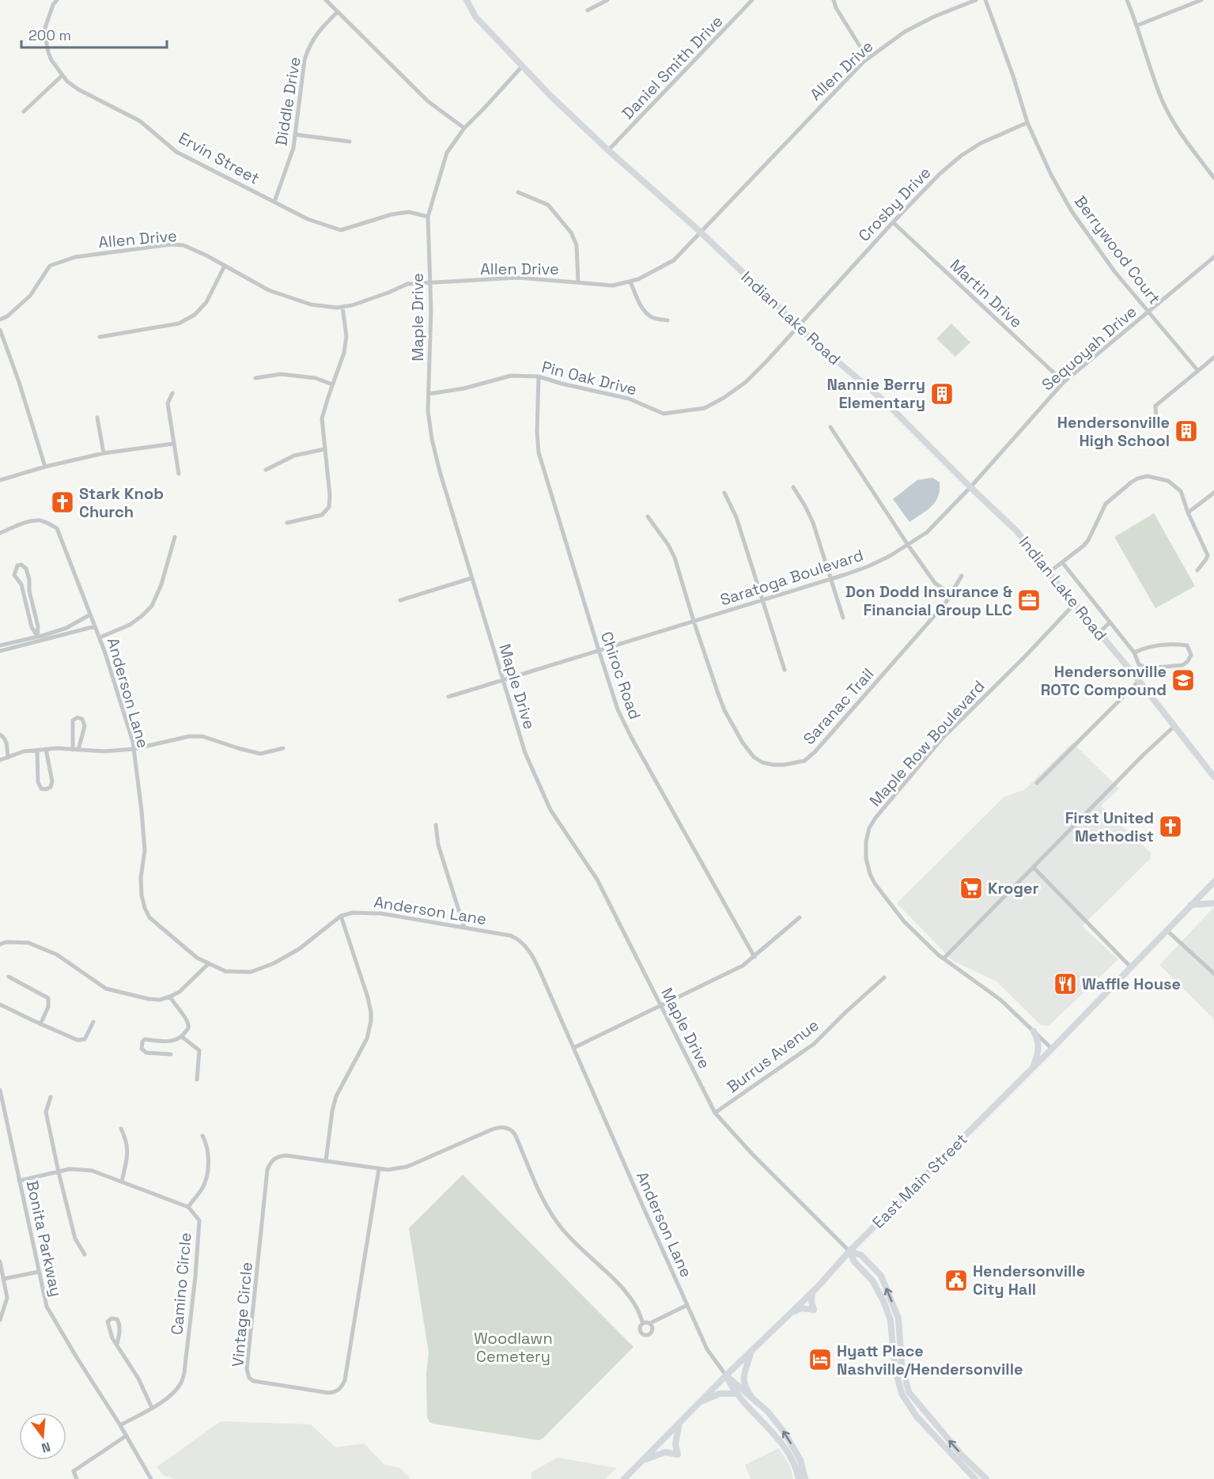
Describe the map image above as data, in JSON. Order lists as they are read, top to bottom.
{
  "streets": {
    "main road": ["East Main Street"],
    "street": [
      "Daniel Smith Drive",
      "Allen Drive",
      "Diddle Drive",
      "Ervin Street",
      "Crosby Drive",
      "Berrywood Court",
      "Martin Drive",
      "Maple Drive",
      "Indian Lake Road",
      "Sequoyah Drive",
      "Pin Oak Drive",
      "Saratoga Boulevard",
      "Chiroc Road",
      "Anderson Lane",
      "Saranac Trail",
      "Maple Row Boulevard",
      "Burrus Avenue",
      "Bonita Parkway",
      "Camino Circle",
      "Vintage Circle"
    ]
  },
  "crossings": [
    ["Daniel Smith Drive", "Indian Lake Road"],
    ["Allen Drive", "Maple Drive"],
    ["Allen Drive", "Indian Lake Road"],
    ["Diddle Drive", "Ervin Street"],
    ["Ervin Street", "Maple Drive"],
    ["Crosby Drive", "Berrywood Court"],
    ["Crosby Drive", "Martin Drive"],
    ["Crosby Drive", "Indian Lake Road"],
    ["Crosby Drive", "Pin Oak Drive"],
    ["Berrywood Court", "Sequoyah Drive"],
    ["Martin Drive", "Sequoyah Drive"],
    ["Maple Drive", "Indian Lake Road"],
    ["Maple Drive", "Pin Oak Drive"],
    ["Maple Drive", "Saratoga Boulevard"],
    ["Maple Drive", "Burrus Avenue"],
    ["Maple Drive", "East Main Street"],
    ["Indian Lake Road", "Sequoyah Drive"],
    ["Indian Lake Road", "Pin Oak Drive"],
    ["Indian Lake Road", "Saratoga Boulevard"],
    ["Indian Lake Road", "Maple Row Boulevard"],
    ["Sequoyah Drive", "Saratoga Boulevard"],
    ["Pin Oak Drive", "Chiroc Road"],
    ["Saratoga Boulevard", "Chiroc Road"],
    ["Saratoga Boulevard", "Saranac Trail"],
    ["Anderson Lane", "East Main Street"],
    ["Maple Row Boulevard", "East Main Street"],
    ["Bonita Parkway", "Camino Circle"]
  ],
  "parks": ["Woodlawn Cemetery"],
  "places": {
    "building": ["Nannie Berry Elementary", "Hendersonville High School"],
    "church": ["Stark Knob Church", "First United Methodist"],
    "office": ["Don Dodd Insurance & Financial Group LLC"],
    "school or university": ["Hendersonville ROTC Compound"],
    "supermarket": ["Kroger"],
    "restaurant": ["Waffle House"],
    "public building": ["Hendersonville City Hall"],
    "hotel": ["Hyatt Place Nashville/Hendersonville"]
  },
  "scale_bar": "200 m",
  "north": "bottom"
}
